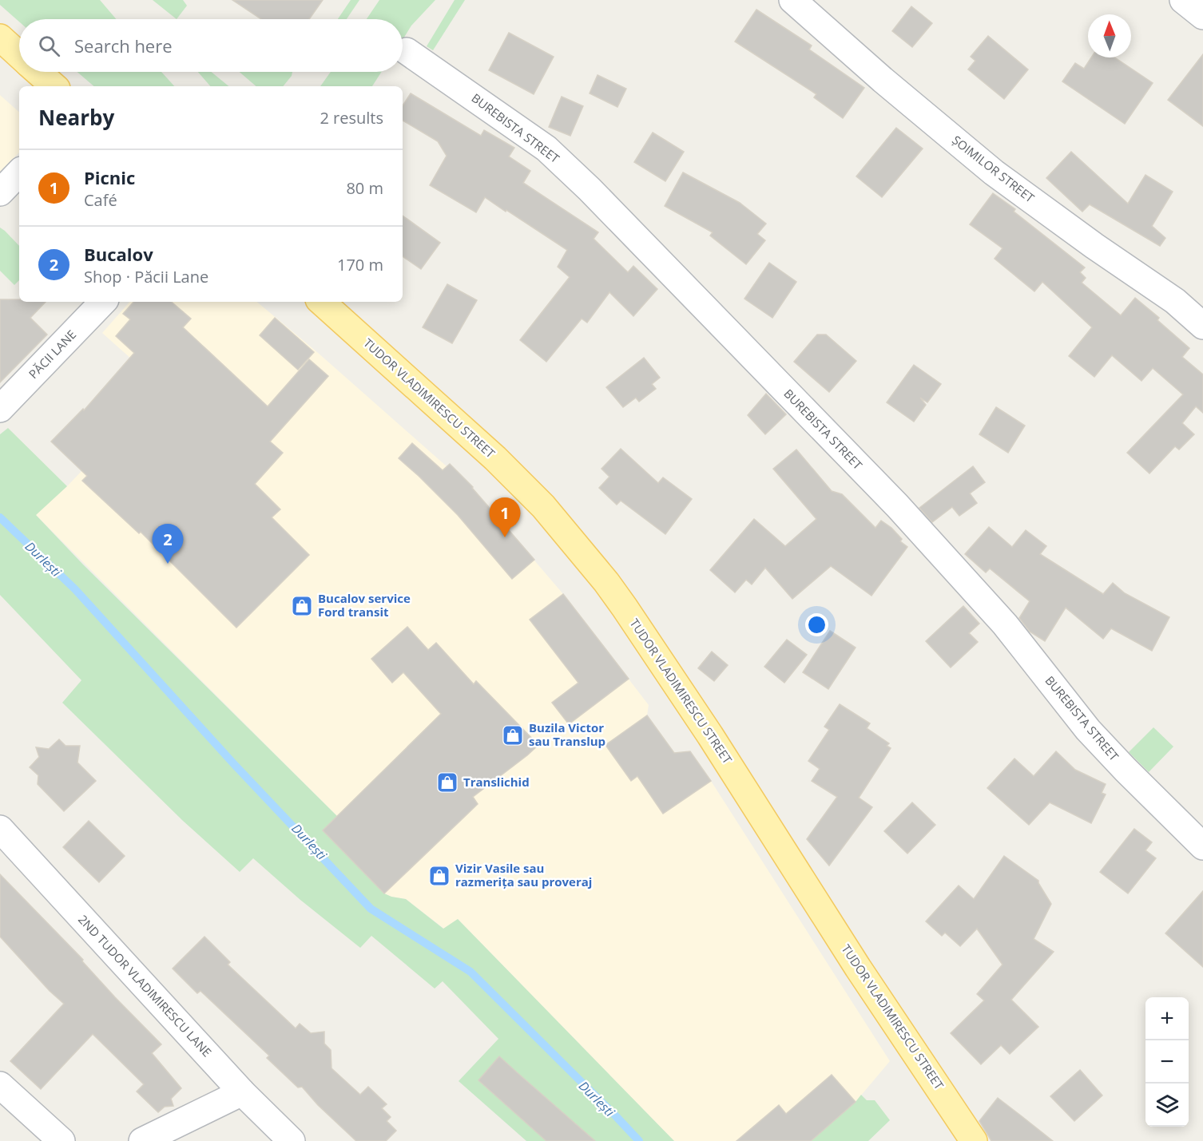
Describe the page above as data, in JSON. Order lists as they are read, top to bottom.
{
  "streets": {
    "main road": ["TUDOR VLADIMIRESCU STREET"],
    "street": [
      "BUREBISTA STREET",
      "ȘOIMILOR STREET",
      "PĂCII LANE",
      "2ND TUDOR VLADIMIRESCU LANE"
    ]
  },
  "water": ["Durlești"],
  "places": {
    "shop": [
      "Bucalov service Ford transit",
      "Buzila Victor sau Translup",
      "Translichid",
      "Vizir Vasile sau razmerița sau proveraj"
    ]
  },
  "north": "top",
  "page": {
    "search": "Search here",
    "heading": ["Nearby", "2 results"],
    "list": [
      {
        "mark": "1",
        "name": "Picnic",
        "note": "Café",
        "value": "80 m"
      },
      {
        "mark": "2",
        "name": "Bucalov",
        "note": "Shop · Păcii Lane",
        "value": "170 m"
      }
    ],
    "pins": ["1", "2"],
    "map_buttons": ["+", "−"]
  }
}
